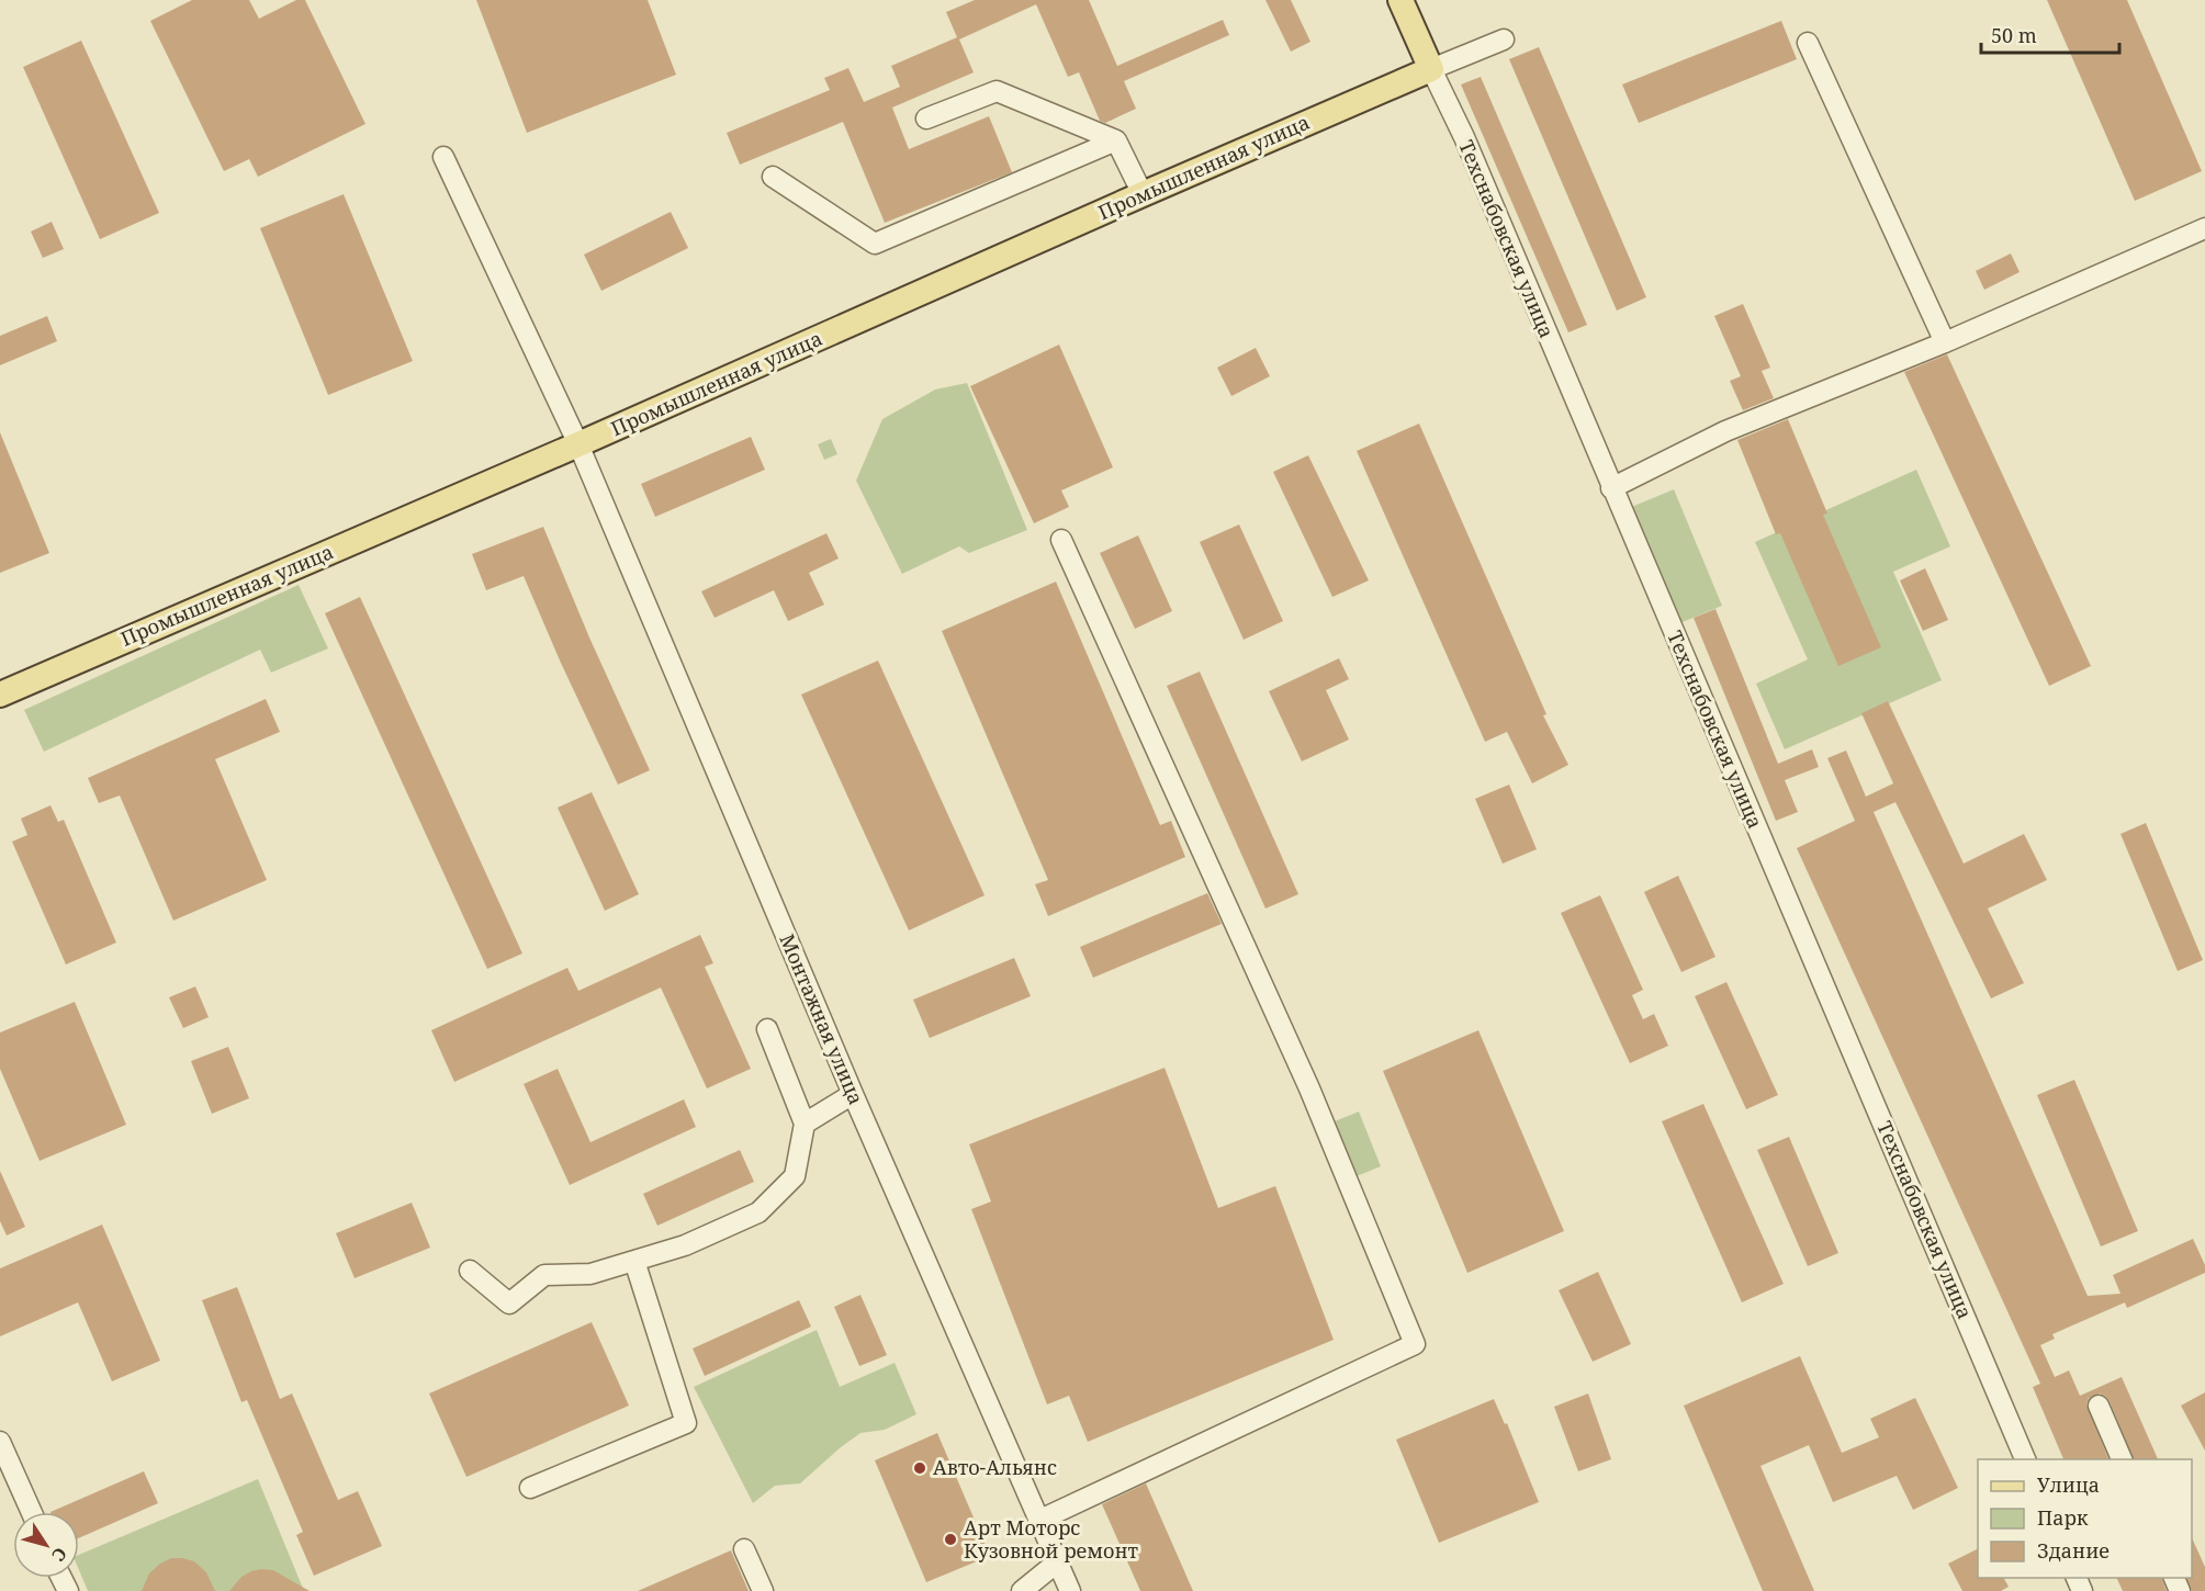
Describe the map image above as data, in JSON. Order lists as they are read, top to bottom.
{
  "streets": {
    "main road": ["Промышленная улица", "Техснабовская улица"],
    "street": ["Монтажная улица"]
  },
  "crossings": [
    ["Промышленная улица", "Техснабовская улица"],
    ["Промышленная улица", "Монтажная улица"]
  ],
  "places": ["Авто-Альянс", "Арт Моторс Кузовной ремонт"],
  "legend": ["Улица", "Парк", "Здание"],
  "scale_bar": "50 m",
  "north": "bottom right"
}
